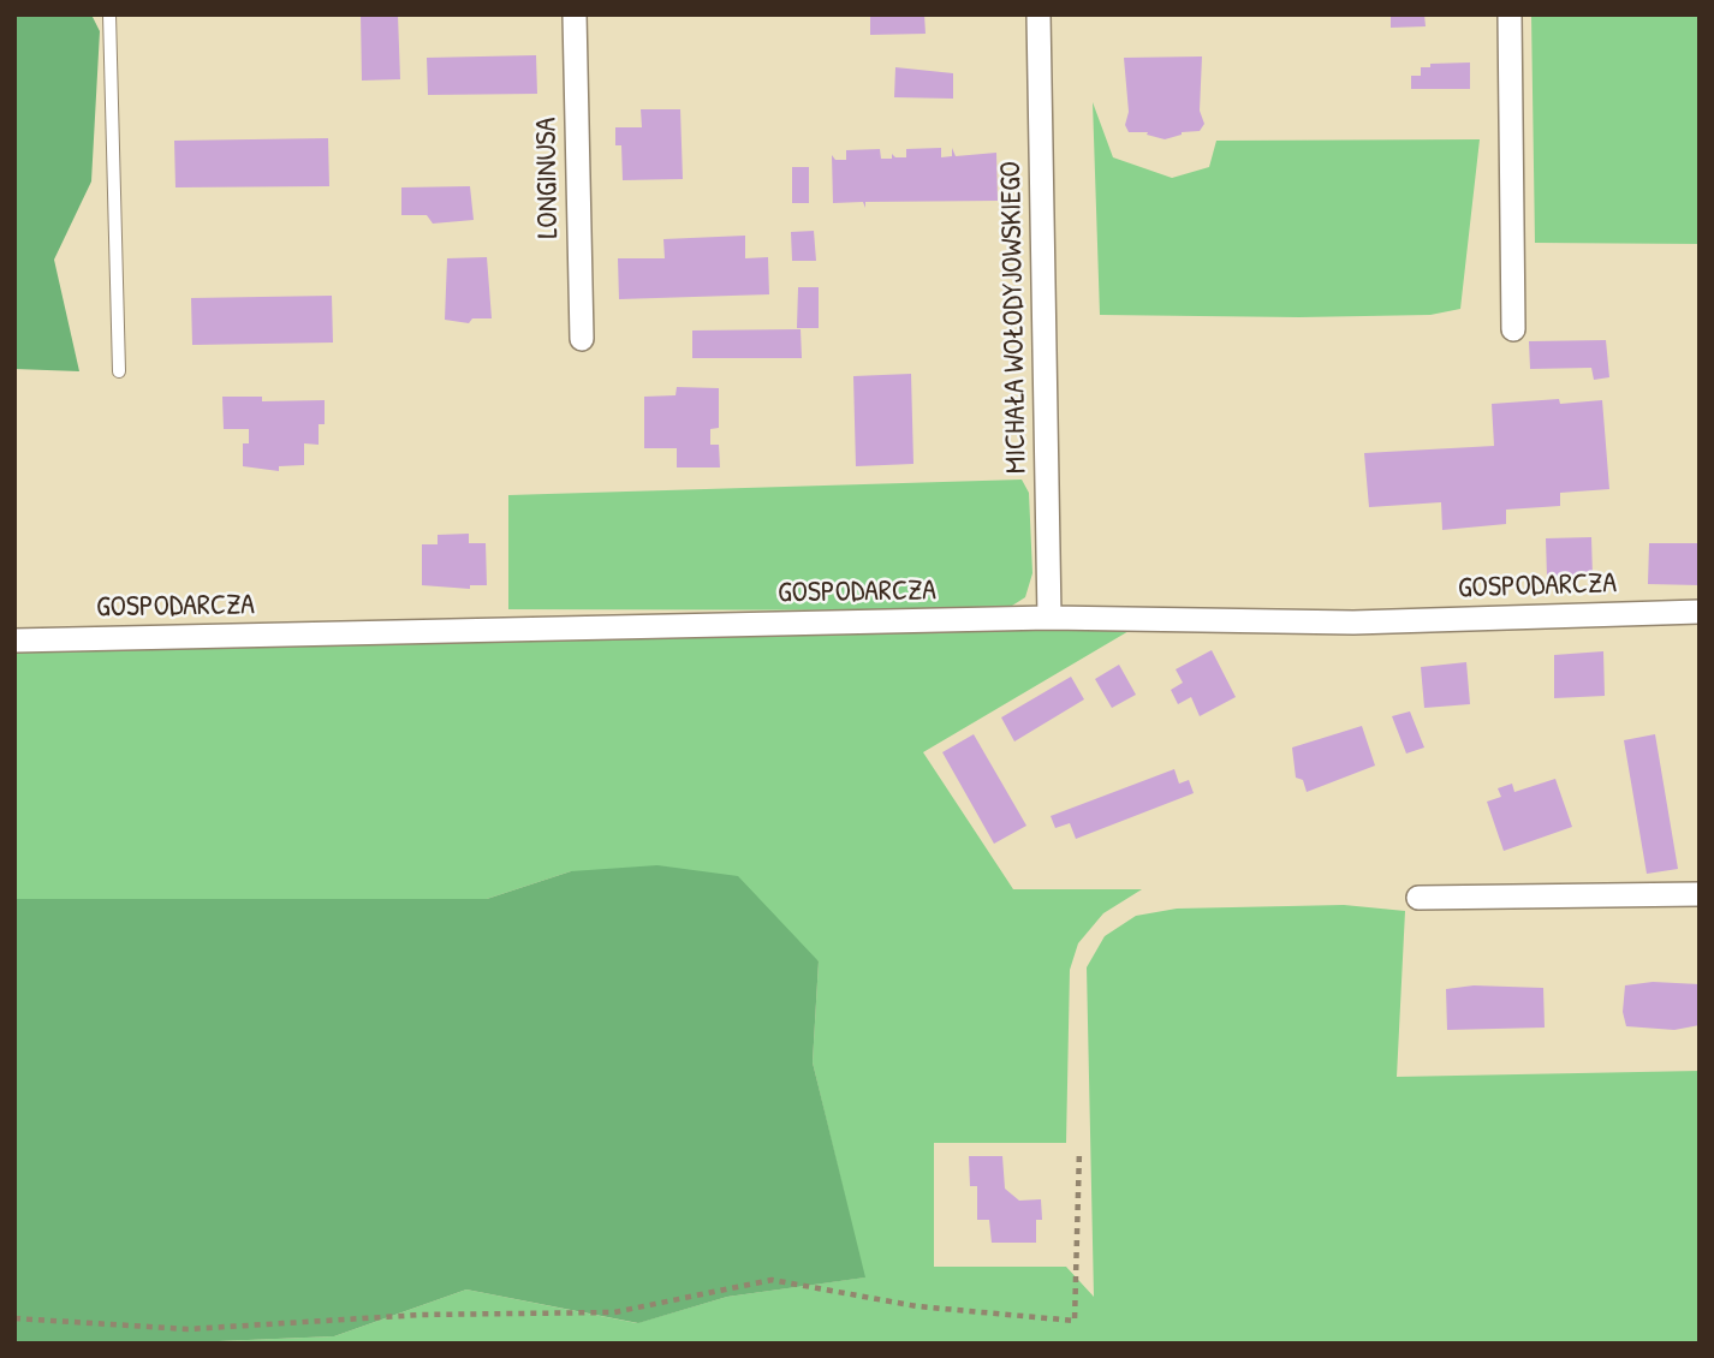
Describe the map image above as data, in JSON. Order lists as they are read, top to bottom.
{
  "streets": {
    "street": ["LONGINUSA", "MICHAŁA WOŁODYJOWSKIEGO", "GOSPODARCZA"]
  },
  "crossings": [
    ["MICHAŁA WOŁODYJOWSKIEGO", "GOSPODARCZA"]
  ]
}
